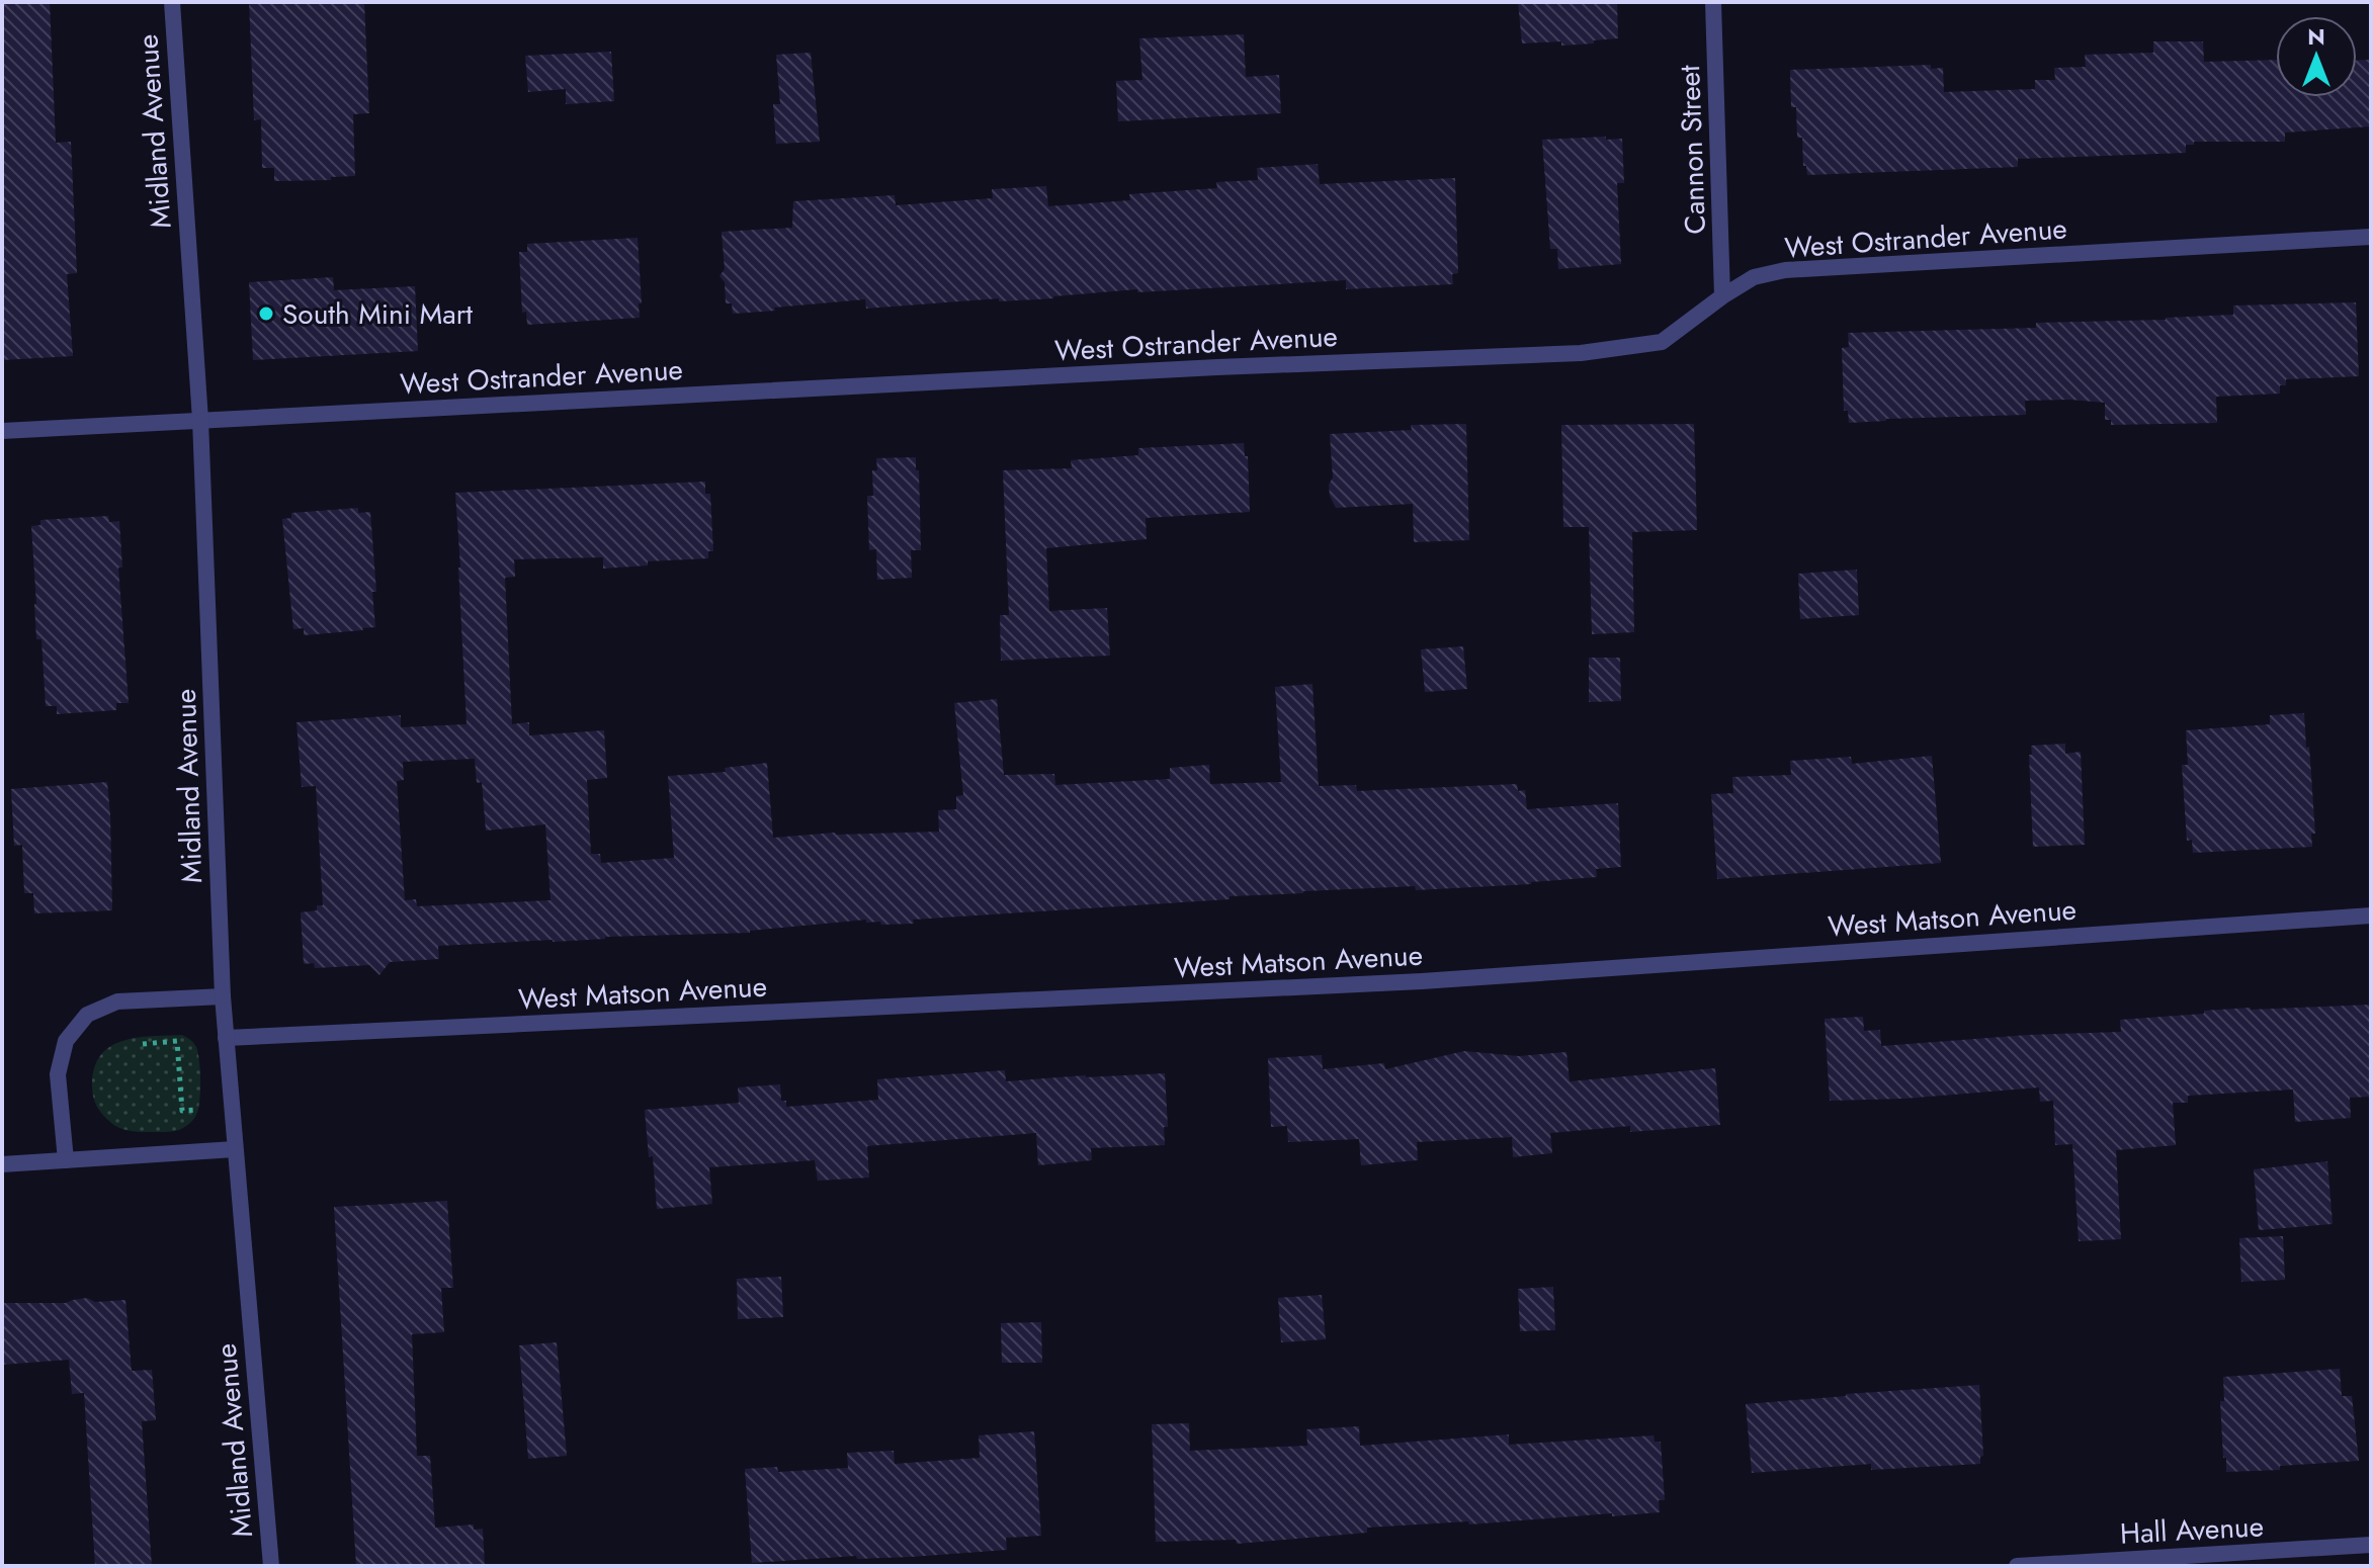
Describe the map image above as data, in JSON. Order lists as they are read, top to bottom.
{
  "streets": {
    "street": [
      "Midland Avenue",
      "Cannon Street",
      "West Ostrander Avenue",
      "West Matson Avenue",
      "Hall Avenue"
    ]
  },
  "crossings": [
    ["Midland Avenue", "West Ostrander Avenue"],
    ["Midland Avenue", "West Matson Avenue"],
    ["Cannon Street", "West Ostrander Avenue"]
  ],
  "places": ["South Mini Mart"],
  "north": "top"
}
